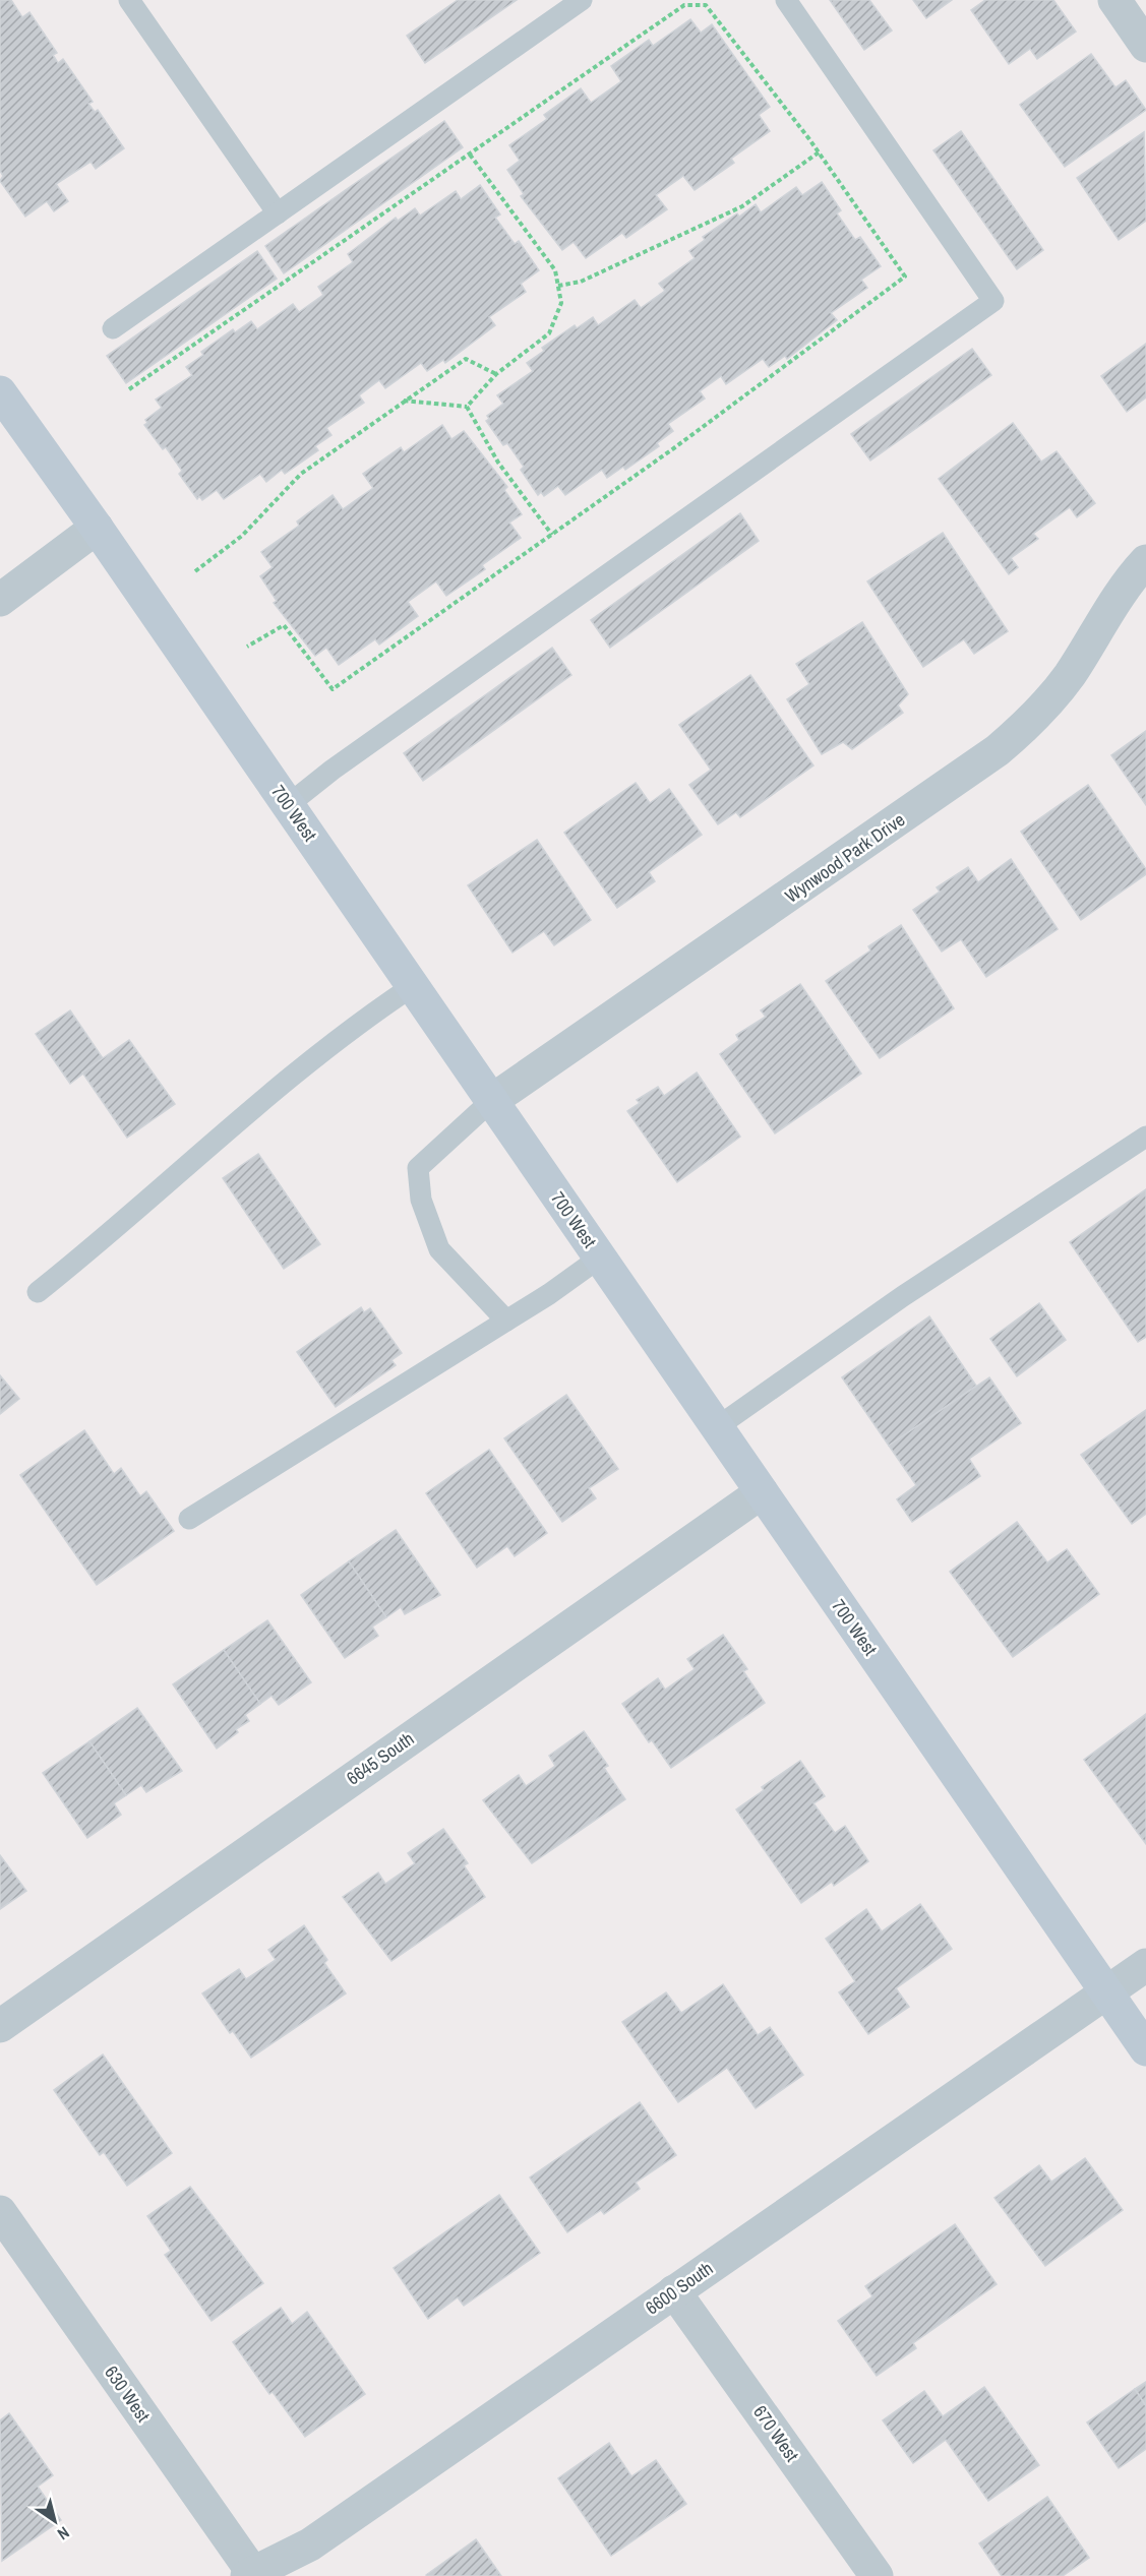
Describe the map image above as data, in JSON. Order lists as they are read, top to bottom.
{
  "streets": {
    "main road": ["700 West"],
    "street": [
      "Wynwood Park Drive",
      "6645 South",
      "6600 South",
      "630 West",
      "670 West"
    ]
  },
  "crossings": [
    ["700 West", "Wynwood Park Drive"],
    ["700 West", "6645 South"],
    ["700 West", "6600 South"],
    ["6600 South", "630 West"],
    ["6600 South", "670 West"]
  ],
  "north": "bottom right"
}
